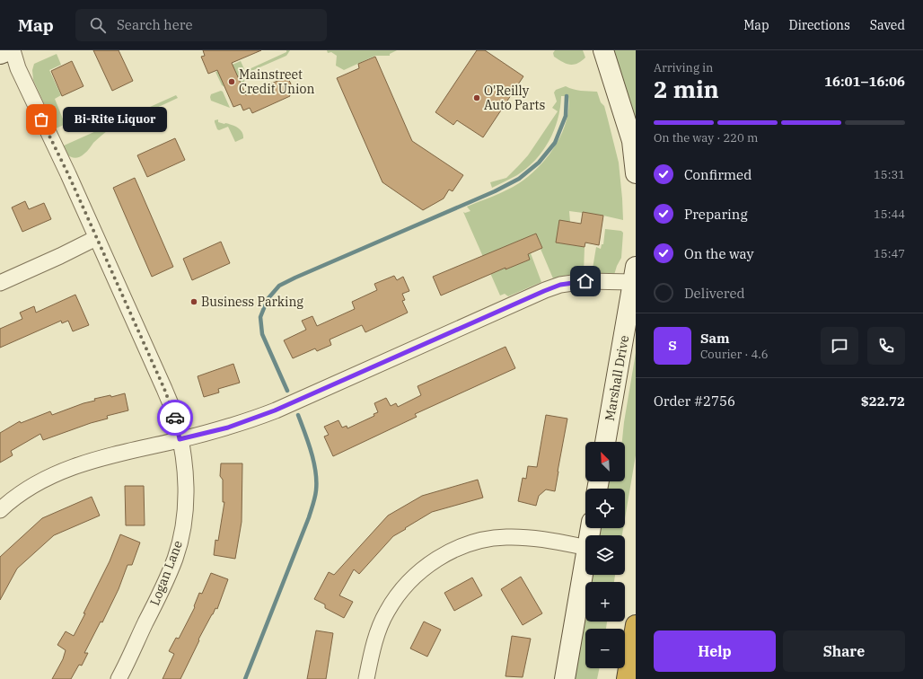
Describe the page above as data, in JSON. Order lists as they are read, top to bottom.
{
  "streets": {
    "street": ["Marshall Drive", "Logan Lane"]
  },
  "places": [
    "Mainstreet Credit Union",
    "O'Reilly Auto Parts",
    "Bi-Rite Liquor",
    "Business Parking"
  ],
  "north": "top left",
  "page": {
    "header": "Map",
    "search": "Search here",
    "nav": ["Map", "Directions", "Saved"],
    "heading": ["2 min", "Arriving in", "16:01–16:06"],
    "panel": [
      "Sam",
      "Courier · 4.6",
      "Order #2756",
      "$22.72"
    ],
    "bubble": "Bi-Rite Liquor",
    "bar": "On the way · 220 m",
    "list": [
      ["Confirmed", "15:31"],
      ["Preparing", "15:44"],
      ["On the way", "15:47"],
      "Delivered"
    ],
    "round": "S",
    "map_buttons": ["+", "−"],
    "buttons": ["Help", "Share"]
  }
}
